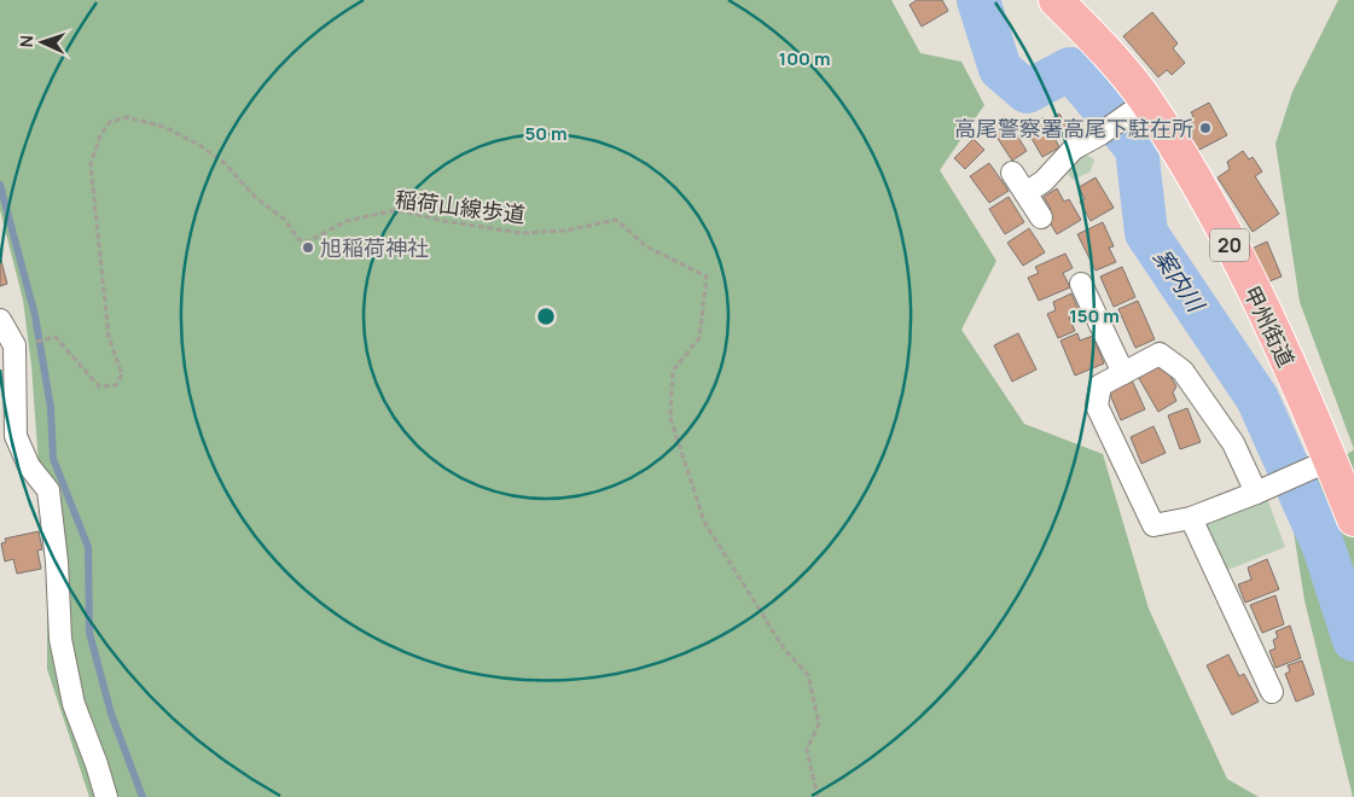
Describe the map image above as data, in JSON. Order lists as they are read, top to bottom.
{
  "streets": {
    "highway": ["20", "甲州街道"],
    "path": ["稲荷山線歩道"]
  },
  "water": ["案内川"],
  "places": ["高尾警察署高尾下駐在所", "旭稲荷神社"],
  "north": "left",
  "rings": ["100 m", "50 m", "150 m"]
}
